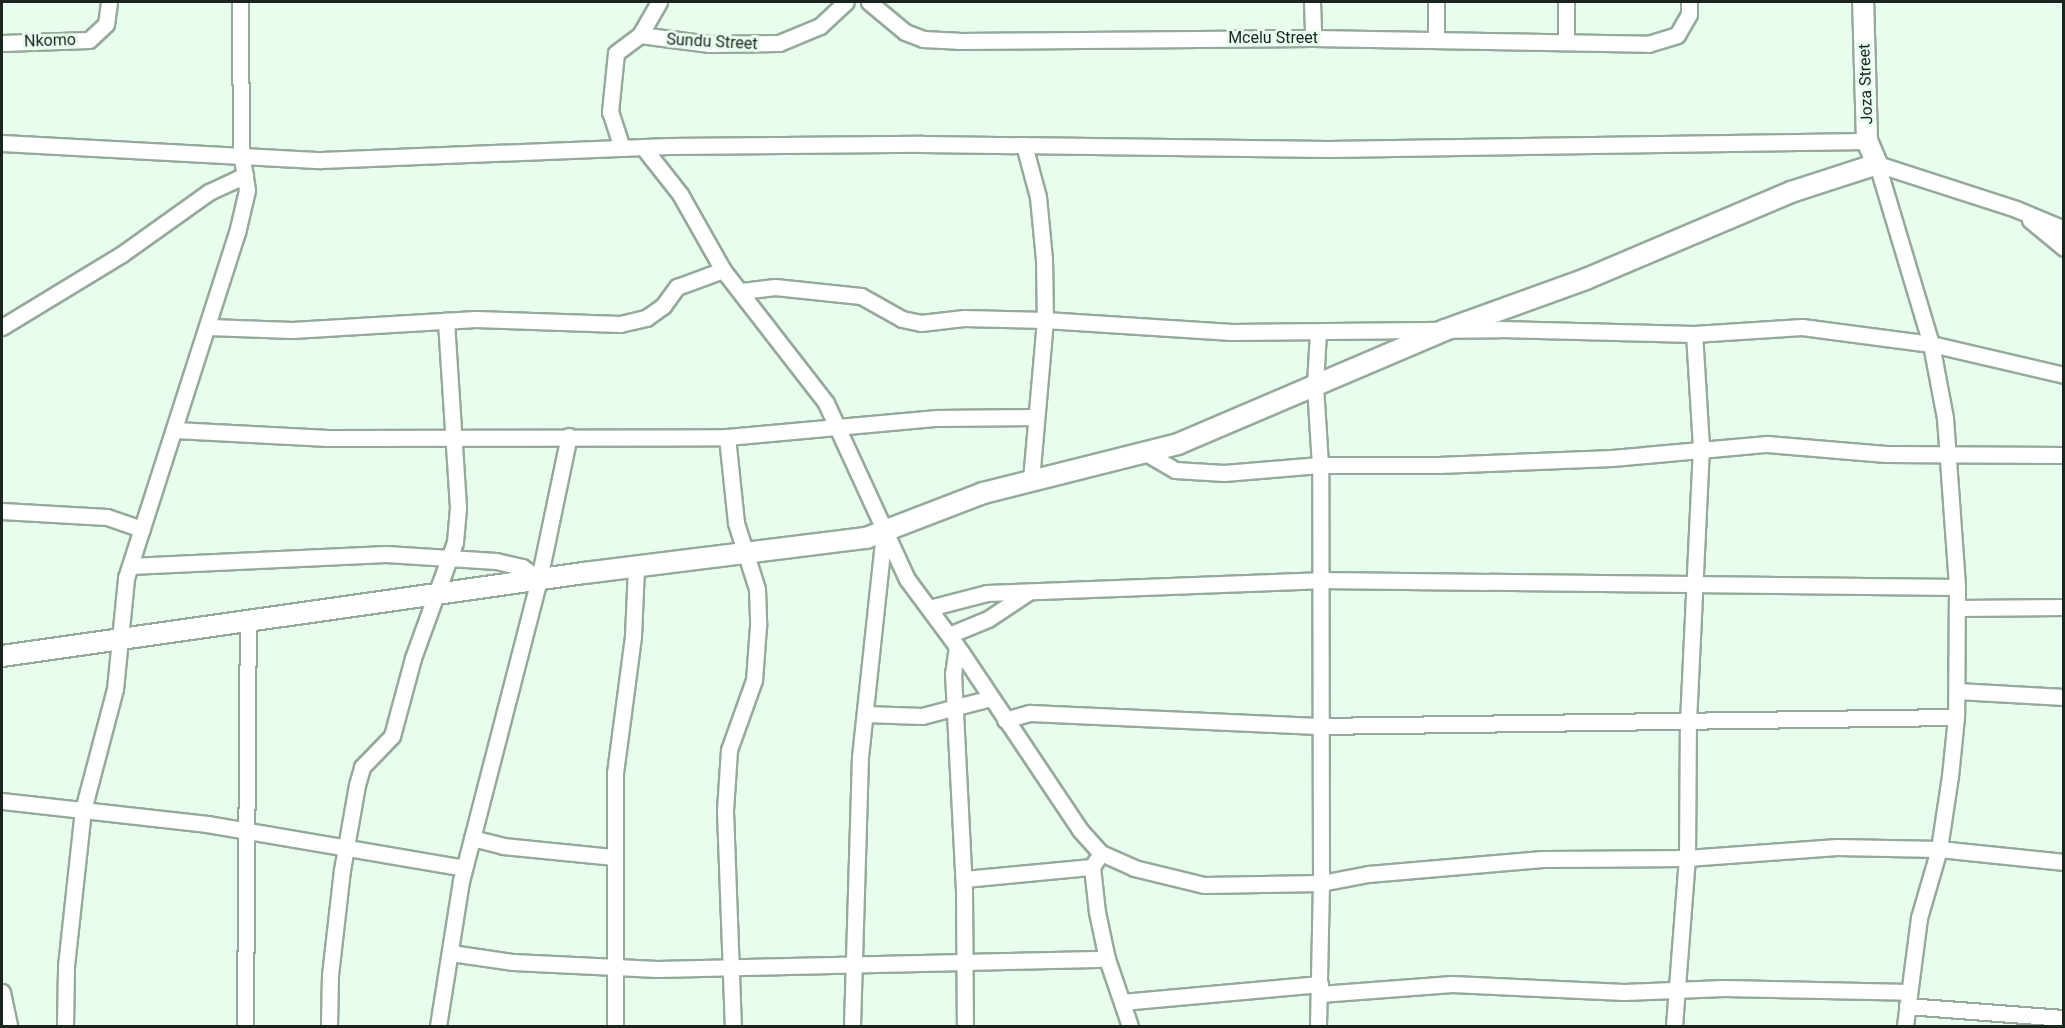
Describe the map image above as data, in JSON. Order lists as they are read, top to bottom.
{
  "streets": {
    "street": [
      "Mcelu Street",
      "Nkomo",
      "Sundu Street",
      "Joza Street"
    ]
  }
}
